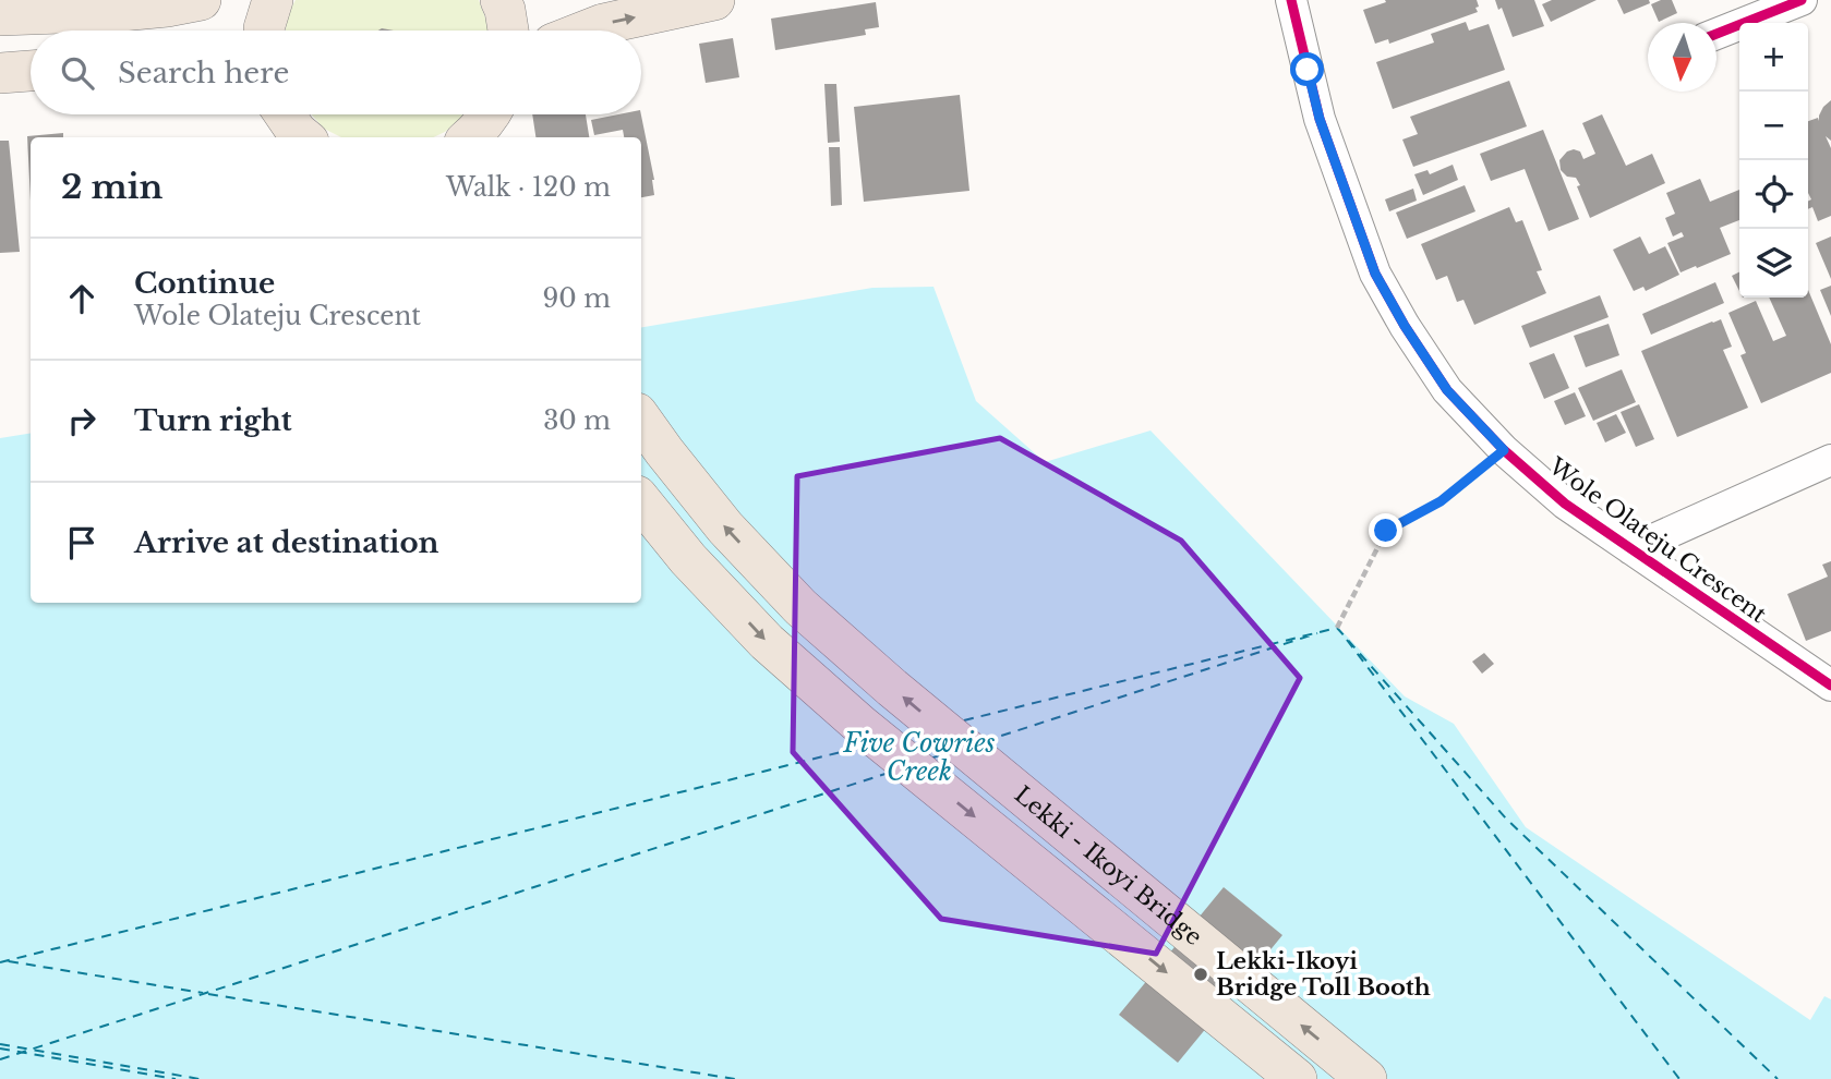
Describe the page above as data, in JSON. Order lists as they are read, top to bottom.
{
  "streets": {
    "main road": ["Lekki - Ikoyi Bridge"],
    "street": ["Wole Olateju Crescent"]
  },
  "water": ["Five Cowries Creek"],
  "places": ["Lekki-Ikoyi Bridge Toll Booth"],
  "north": "bottom",
  "page": {
    "map_buttons": ["+", "−"],
    "search": "Search here",
    "heading": ["2 min", "Walk · 120 m"],
    "list": [
      ["Continue", "Wole Olateju Crescent", "90 m"],
      ["Turn right", "30 m"],
      "Arrive at destination"
    ]
  }
}
